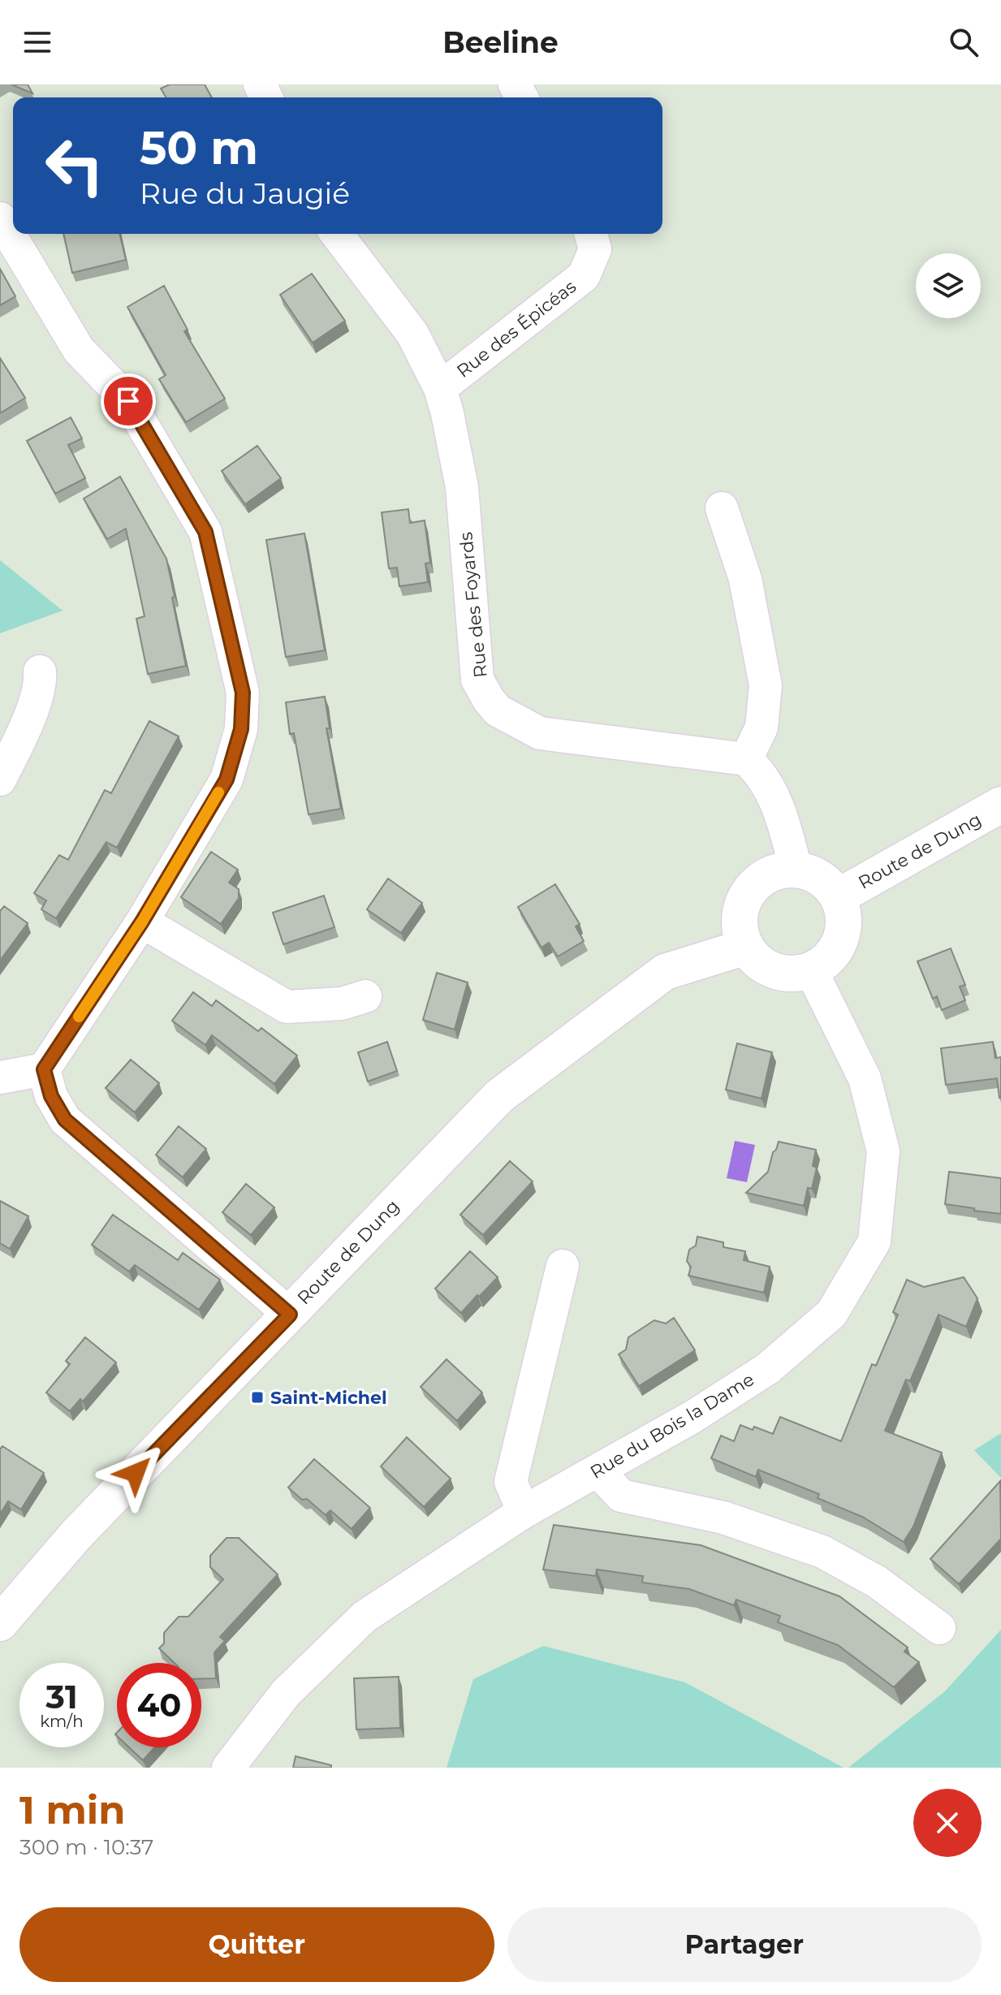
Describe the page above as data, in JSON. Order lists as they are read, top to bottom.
{
  "streets": {
    "street": [
      "Rue des Épicéas",
      "Rue des Foyards",
      "Route de Dung",
      "Rue du Bois la Dame"
    ]
  },
  "crossings": [
    ["Rue des Épicéas", "Rue des Foyards"],
    ["Route de Dung", "Rue du Bois la Dame"]
  ],
  "places": {
    "transit": ["Saint-Michel"]
  },
  "page": {
    "header": "Beeline",
    "turn": ["50 m", "Rue du Jaugié"],
    "speed": "31 km/h",
    "limit": "40",
    "heading": ["1 min", "300 m · 10:37"],
    "buttons": ["Quitter", "Partager"]
  }
}
